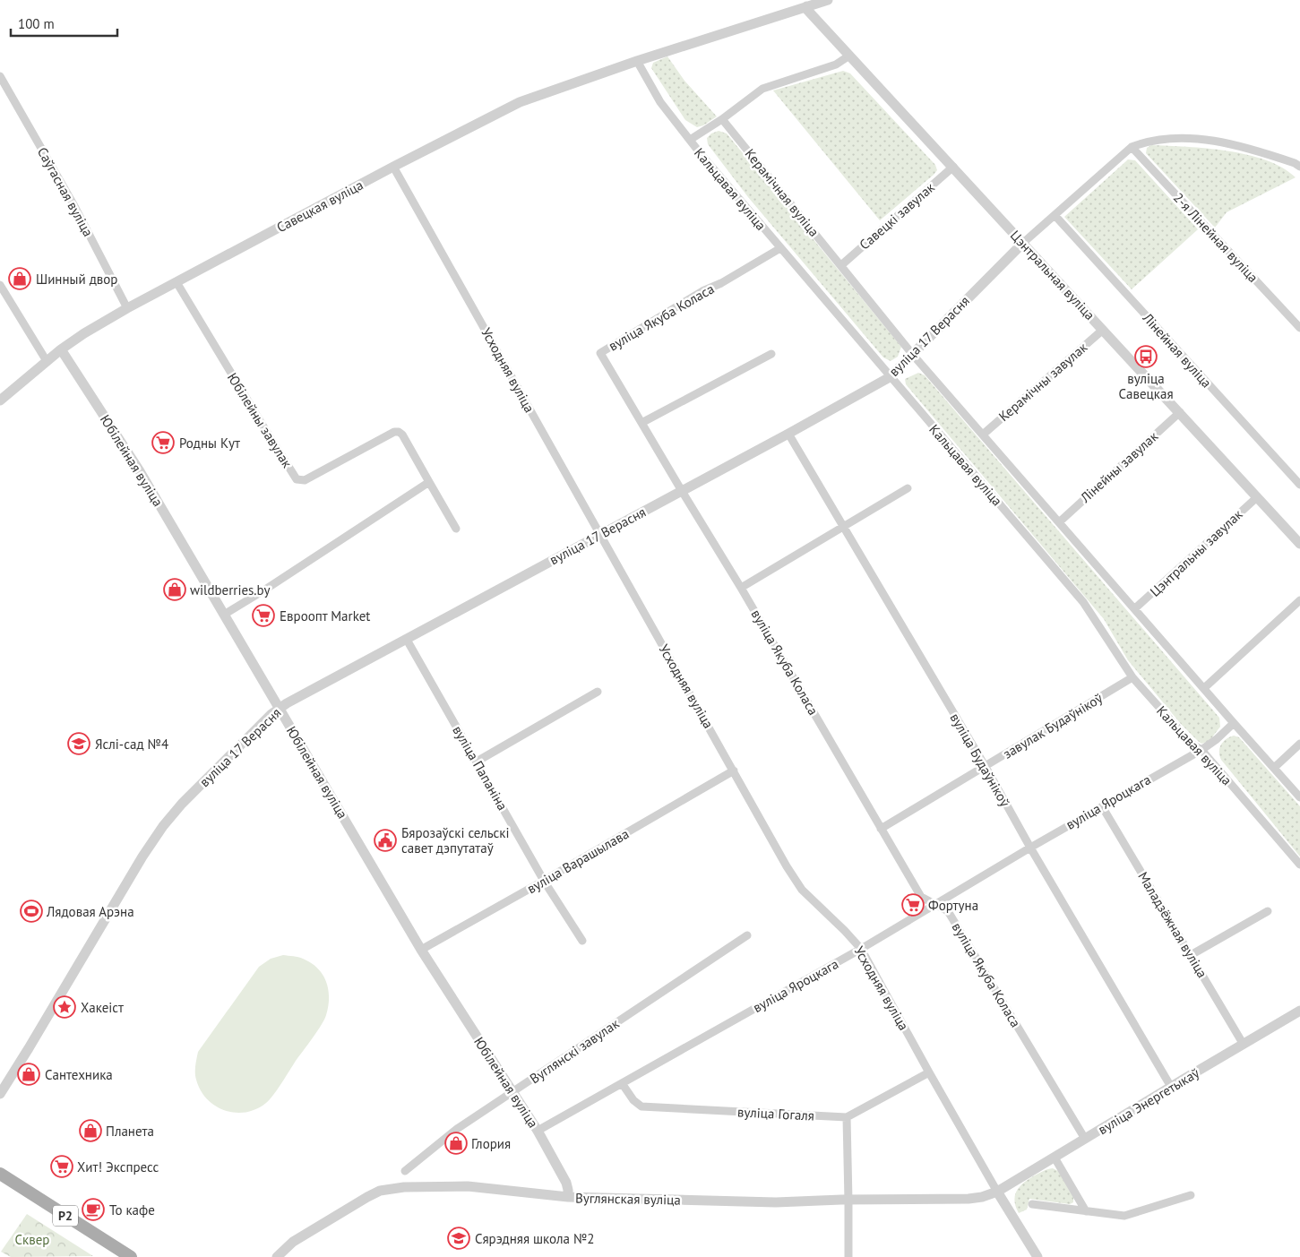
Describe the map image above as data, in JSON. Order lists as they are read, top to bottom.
{
  "streets": {
    "main road": ["Р2"],
    "street": [
      "Кальцавая вуліца",
      "Саўгасная вуліца",
      "Керамічная вуліца",
      "Савецкая вуліца",
      "Савецкі завулак",
      "2-я Лінейная вуліца",
      "Цэнтральная вуліца",
      "вуліца Якуба Коласа",
      "вуліца 17 Верасня",
      "Лінейная вуліца",
      "Усходняя вуліца",
      "Керамічны завулак",
      "Юбілейны завулак",
      "Юбілейная вуліца",
      "Лінейны завулак",
      "Цэнтральны завулак",
      "завулак Будаўнікоў",
      "вуліца Будаўнікоў",
      "вуліца Папаніна",
      "вуліца Яроцкага",
      "вуліца Варашылава",
      "Маладзёжная вуліца",
      "Вуглянскі завулак",
      "вуліца Энергетыкаў",
      "вуліца Гогаля",
      "Вуглянская вуліца"
    ]
  },
  "crossings": [
    ["Кальцавая вуліца", "Савецкая вуліца"],
    ["Кальцавая вуліца", "вуліца Якуба Коласа"],
    ["Кальцавая вуліца", "вуліца 17 Верасня"],
    ["Кальцавая вуліца", "завулак Будаўнікоў"],
    ["Кальцавая вуліца", "вуліца Яроцкага"],
    ["Саўгасная вуліца", "Савецкая вуліца"],
    ["Керамічная вуліца", "Савецкі завулак"],
    ["Керамічная вуліца", "вуліца 17 Верасня"],
    ["Керамічная вуліца", "Керамічны завулак"],
    ["Керамічная вуліца", "Лінейны завулак"],
    ["Керамічная вуліца", "Цэнтральны завулак"],
    ["Керамічная вуліца", "вуліца Яроцкага"],
    ["Савецкая вуліца", "Цэнтральная вуліца"],
    ["Савецкая вуліца", "Усходняя вуліца"],
    ["Савецкая вуліца", "Юбілейны завулак"],
    ["Савецкая вуліца", "Юбілейная вуліца"],
    ["Савецкі завулак", "Цэнтральная вуліца"],
    ["2-я Лінейная вуліца", "вуліца 17 Верасня"],
    ["Цэнтральная вуліца", "вуліца 17 Верасня"],
    ["Цэнтральная вуліца", "Керамічны завулак"],
    ["Цэнтральная вуліца", "Лінейны завулак"],
    ["Цэнтральная вуліца", "Цэнтральны завулак"],
    ["вуліца Якуба Коласа", "вуліца 17 Верасня"],
    ["вуліца Якуба Коласа", "завулак Будаўнікоў"],
    ["вуліца Якуба Коласа", "вуліца Яроцкага"],
    ["вуліца Якуба Коласа", "вуліца Энергетыкаў"],
    ["вуліца 17 Верасня", "Лінейная вуліца"],
    ["вуліца 17 Верасня", "Усходняя вуліца"],
    ["вуліца 17 Верасня", "Юбілейная вуліца"],
    ["вуліца 17 Верасня", "вуліца Будаўнікоў"],
    ["вуліца 17 Верасня", "вуліца Папаніна"],
    ["Усходняя вуліца", "вуліца Яроцкага"],
    ["Усходняя вуліца", "вуліца Варашылава"],
    ["Усходняя вуліца", "вуліца Энергетыкаў"],
    ["Усходняя вуліца", "Вуглянская вуліца"],
    ["Юбілейная вуліца", "вуліца Яроцкага"],
    ["Юбілейная вуліца", "вуліца Варашылава"],
    ["Юбілейная вуліца", "Вуглянскі завулак"],
    ["Юбілейная вуліца", "Вуглянская вуліца"],
    ["завулак Будаўнікоў", "вуліца Будаўнікоў"],
    ["вуліца Будаўнікоў", "вуліца Яроцкага"],
    ["вуліца Будаўнікоў", "вуліца Энергетыкаў"],
    ["вуліца Папаніна", "вуліца Варашылава"],
    ["вуліца Яроцкага", "Маладзёжная вуліца"],
    ["вуліца Яроцкага", "вуліца Гогаля"],
    ["Маладзёжная вуліца", "вуліца Энергетыкаў"],
    ["вуліца Энергетыкаў", "Вуглянская вуліца"]
  ],
  "parks": ["Сквер"],
  "places": {
    "shop": [
      "Шинный двор",
      "wildberries.by",
      "Сантехника",
      "Планета",
      "Глория"
    ],
    "bus stop": ["вуліца Савецкая"],
    "supermarket": [
      "Родны Кут",
      "Евроопт Market",
      "Фортуна",
      "Хит! Экспресс"
    ],
    "school or university": ["Яслі-сад №4", "Сярэдняя школа №2"],
    "public building": ["Бярозаўскі сельскі савет дэпутатаў"],
    "sports": ["Лядовая Арэна"],
    "place": ["Хакеіст"],
    "cafe": ["То кафе"]
  },
  "scale_bar": "100 m"
}
